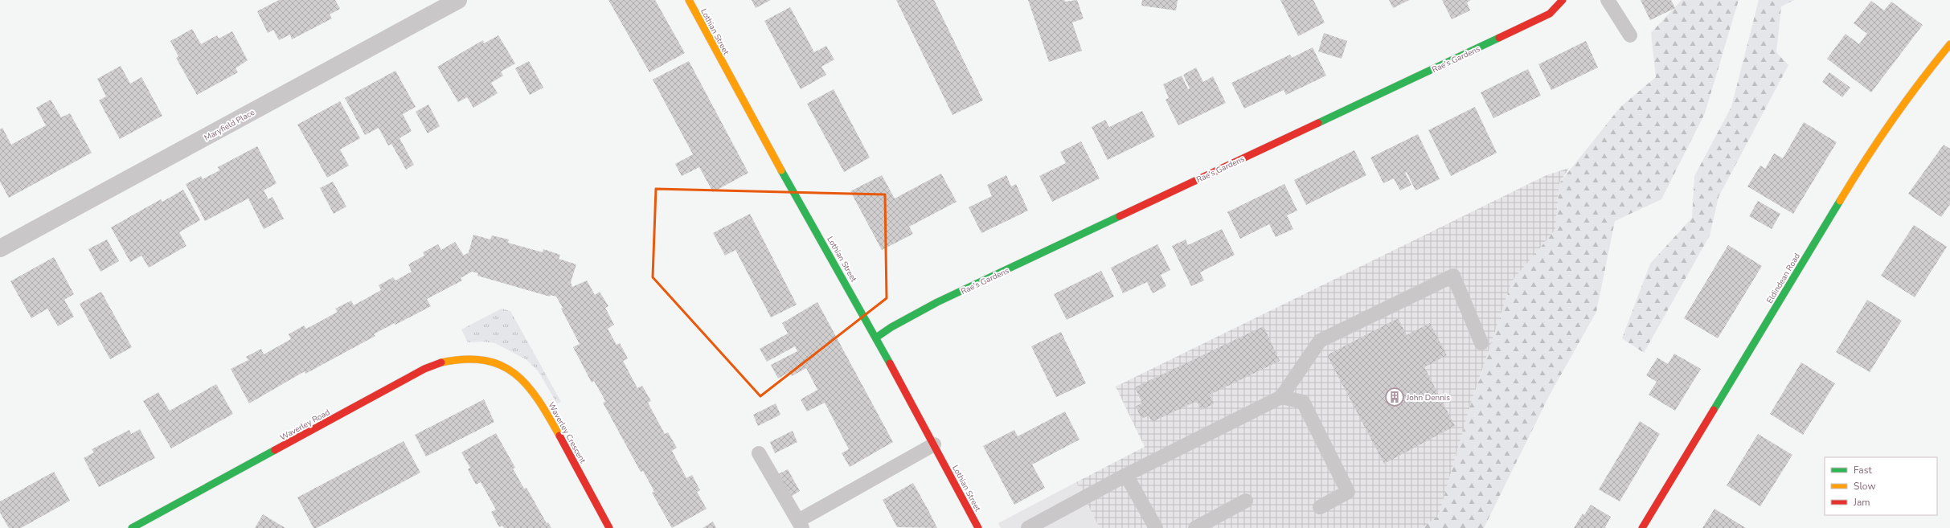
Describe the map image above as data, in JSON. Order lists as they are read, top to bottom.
{
  "streets": {
    "street": [
      "Lothian Street",
      "Rae's Gardens",
      "Maryfield Place",
      "Eldindean Road",
      "Waverley Road",
      "Waverley Crescent"
    ]
  },
  "crossings": [
    ["Lothian Street", "Rae's Gardens"],
    ["Waverley Road", "Waverley Crescent"]
  ],
  "places": {
    "building": ["John Dennis"]
  },
  "legend": ["Fast", "Slow", "Jam"]
}
